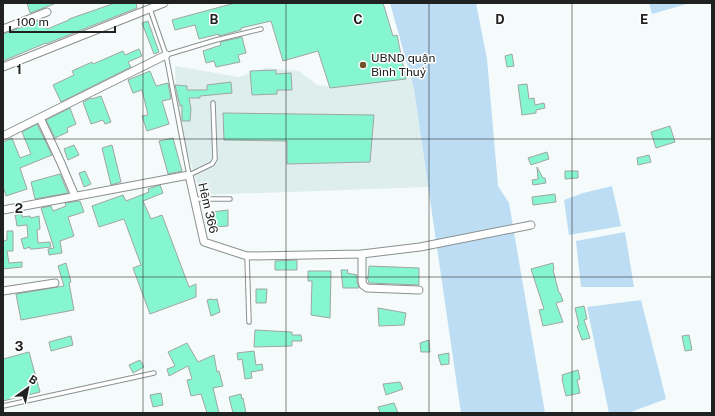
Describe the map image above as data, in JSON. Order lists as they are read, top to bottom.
{
  "streets": {
    "street": ["Hẽm 366"]
  },
  "places": ["UBND quận Bình Thuỷ"],
  "scale_bar": "100 m",
  "north": "top right",
  "grid": {
    "columns": [
      "B",
      "C",
      "D",
      "E"
    ],
    "rows": ["1", "2", "3"]
  }
}
